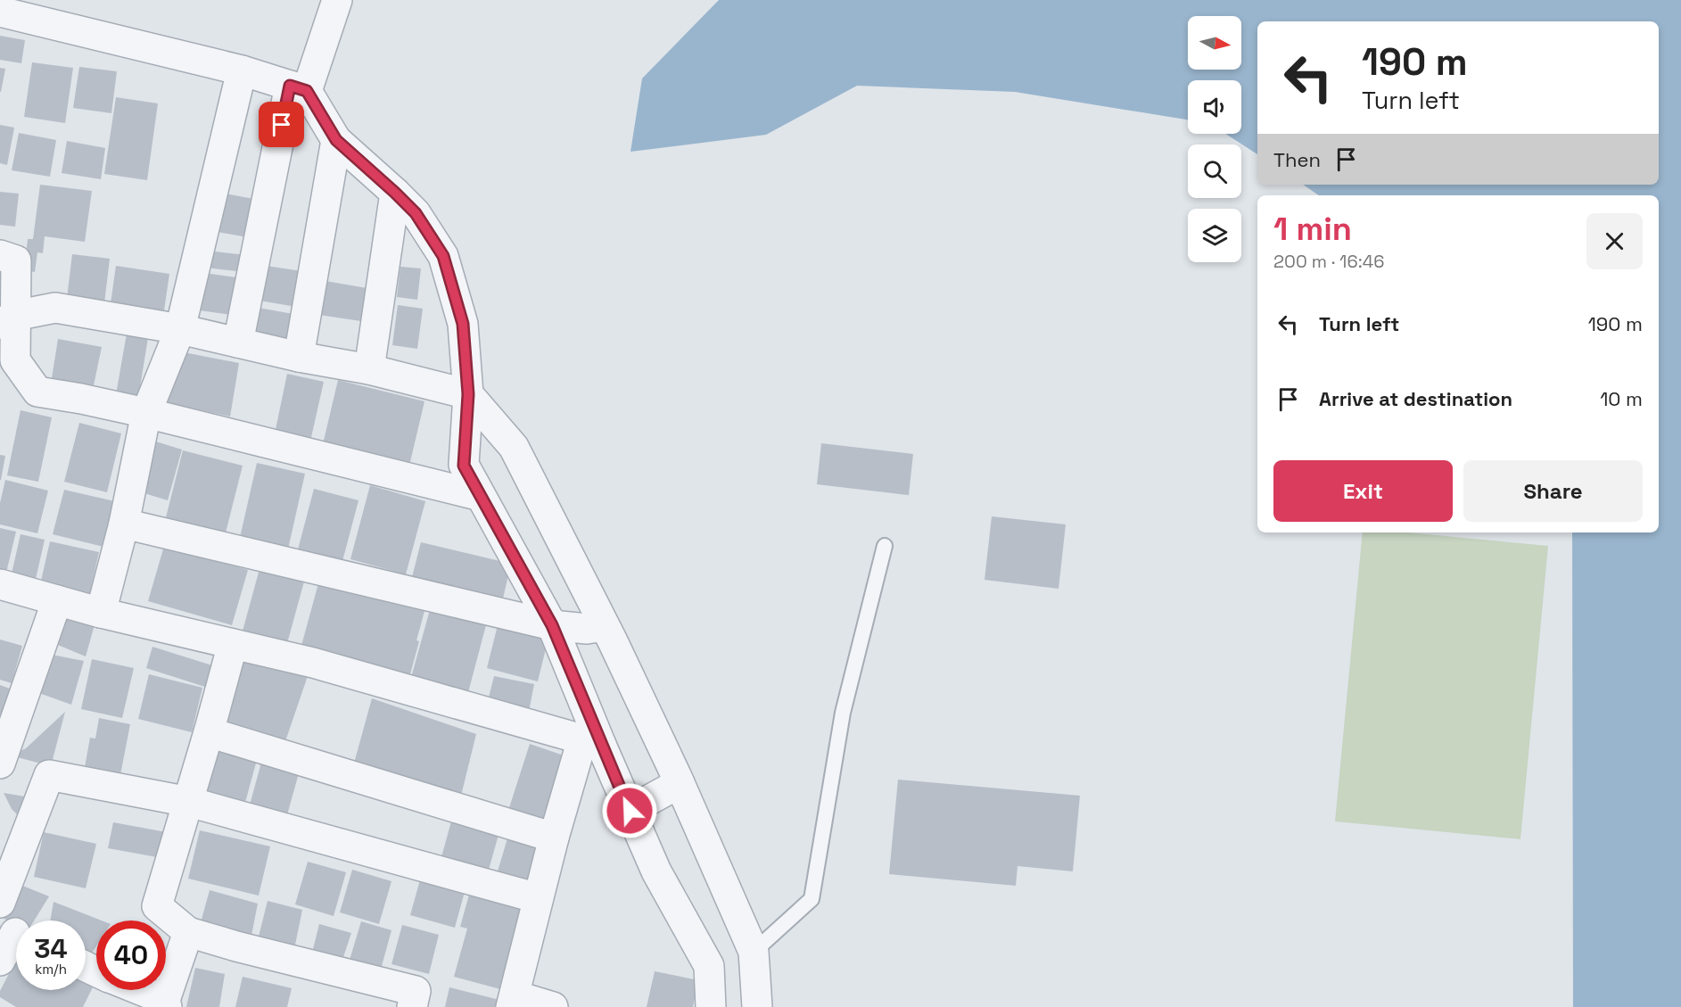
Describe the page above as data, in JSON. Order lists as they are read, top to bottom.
{
  "north": "right",
  "page": {
    "turn": ["190 m", "Turn left"],
    "then": "Then",
    "heading": ["1 min", "200 m · 16:46"],
    "list": [
      {
        "name": "Turn left",
        "value": "190 m"
      },
      {
        "name": "Arrive at destination",
        "value": "10 m"
      }
    ],
    "buttons": ["Exit", "Share"],
    "speed": "34 km/h",
    "limit": "40"
  }
}
